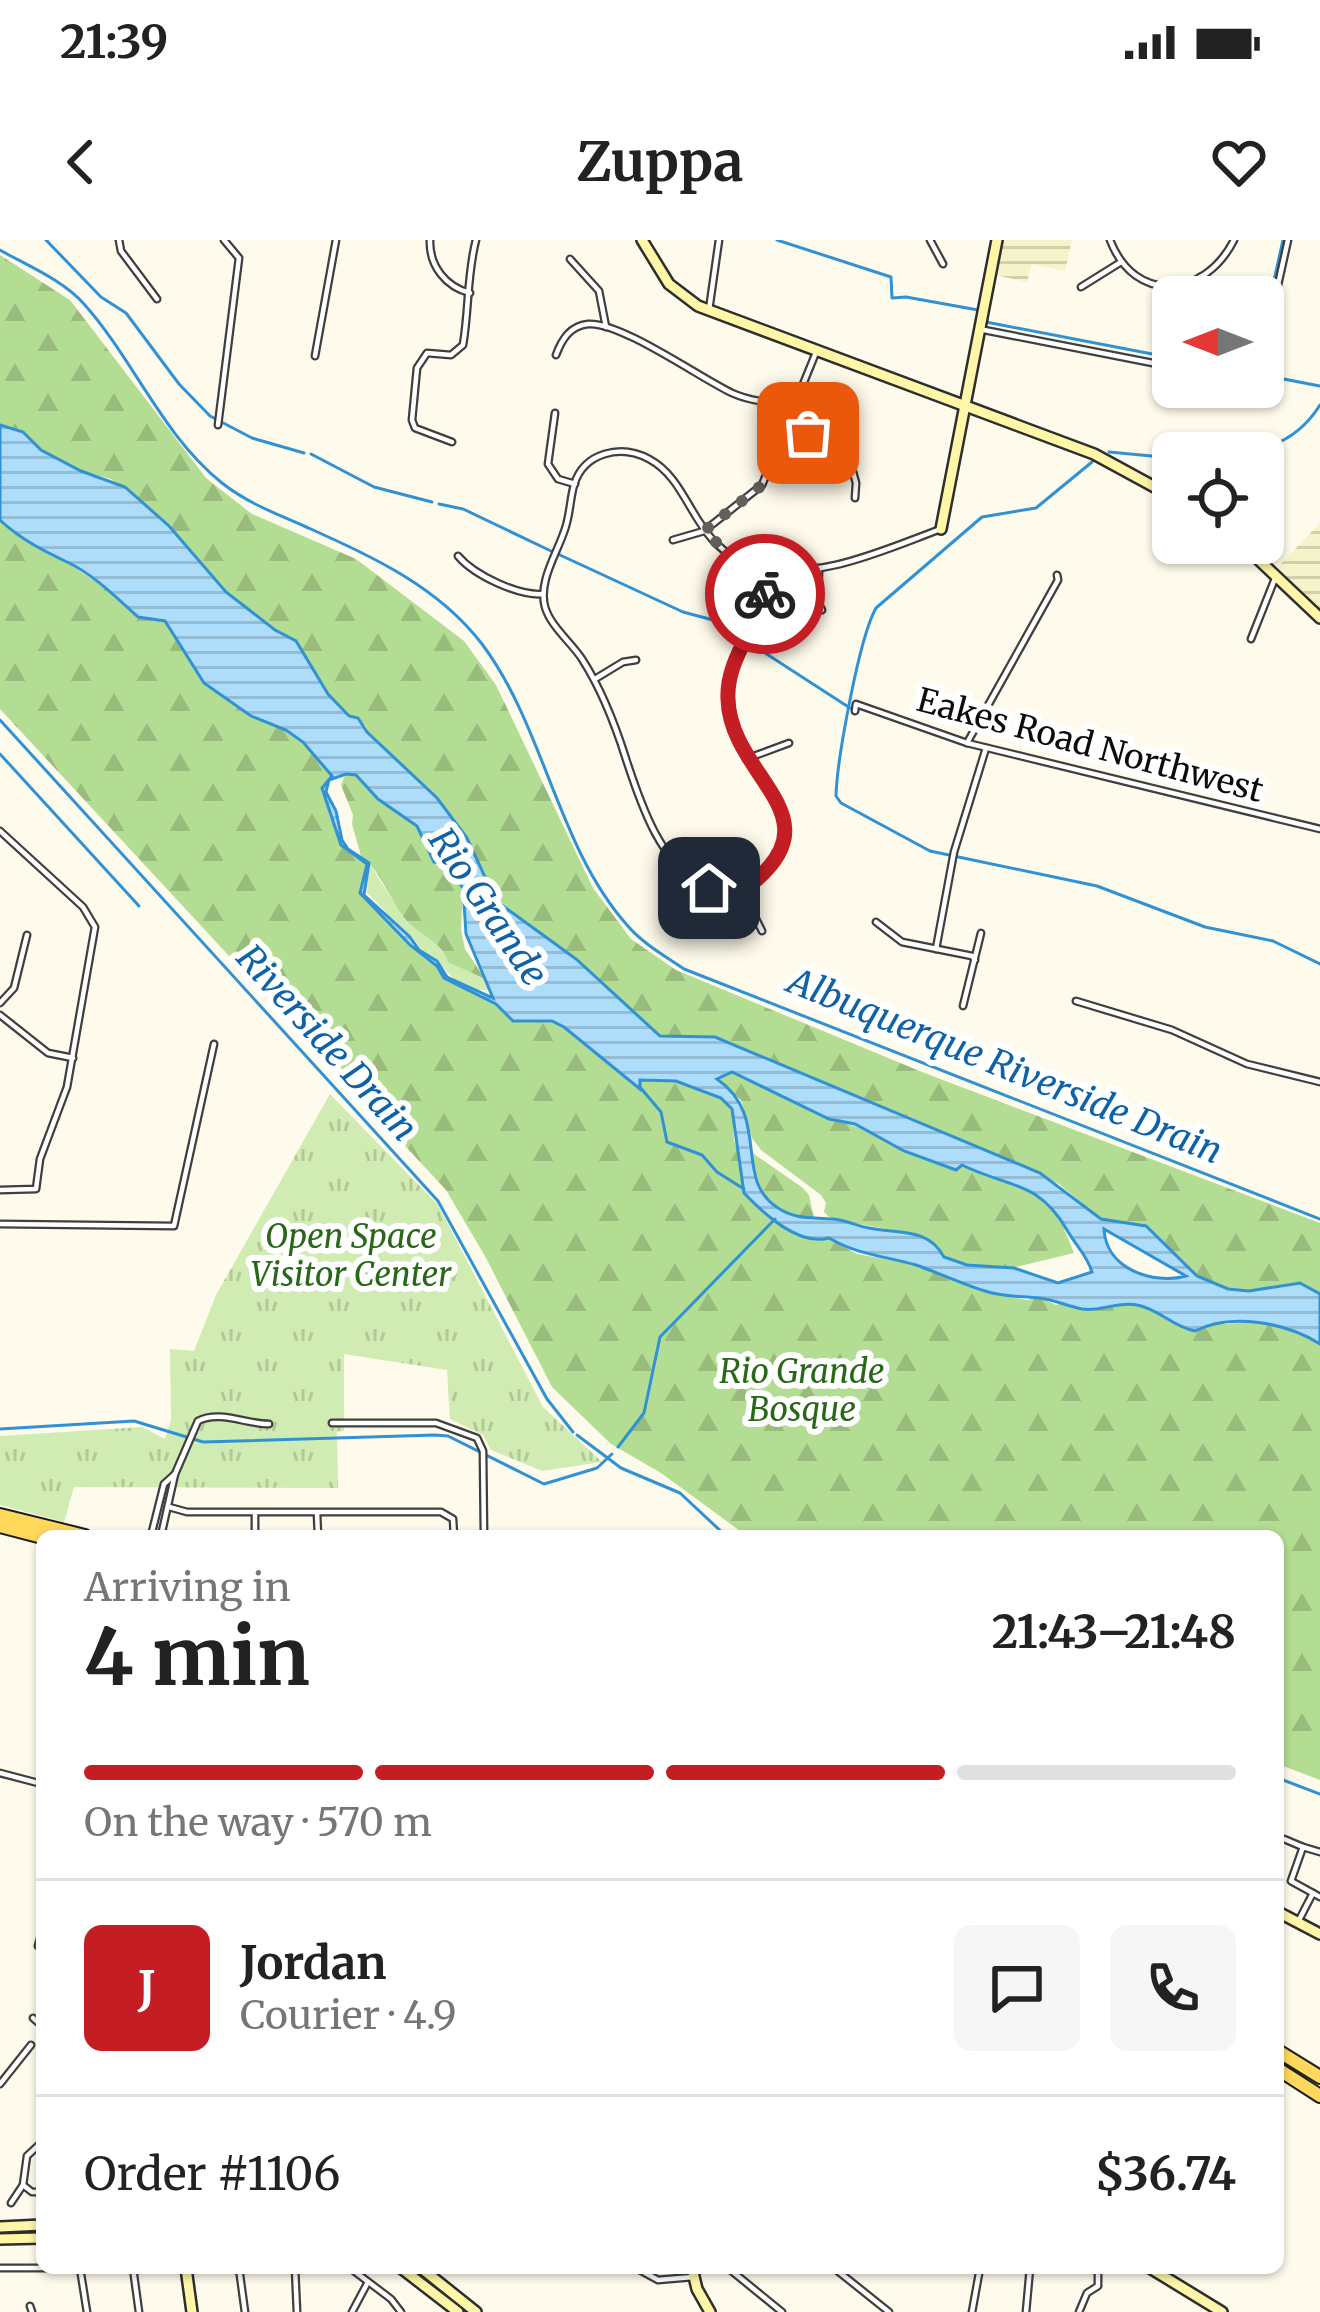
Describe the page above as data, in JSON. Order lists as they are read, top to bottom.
{
  "streets": {
    "street": ["Eakes Road Northwest"]
  },
  "water": ["Rio Grande", "Riverside Drain", "Albuquerque Riverside Drain"],
  "parks": ["Open Space Visitor Center", "Rio Grande Bosque"],
  "north": "left",
  "page": {
    "status": "21:39",
    "header": "Zuppa",
    "heading": ["4 min", "Arriving in", "21:43–21:48"],
    "panel": [
      "Jordan",
      "Courier · 4.9",
      "Order #1106",
      "$36.74"
    ],
    "bar": "On the way · 570 m",
    "round": "J"
  }
}
